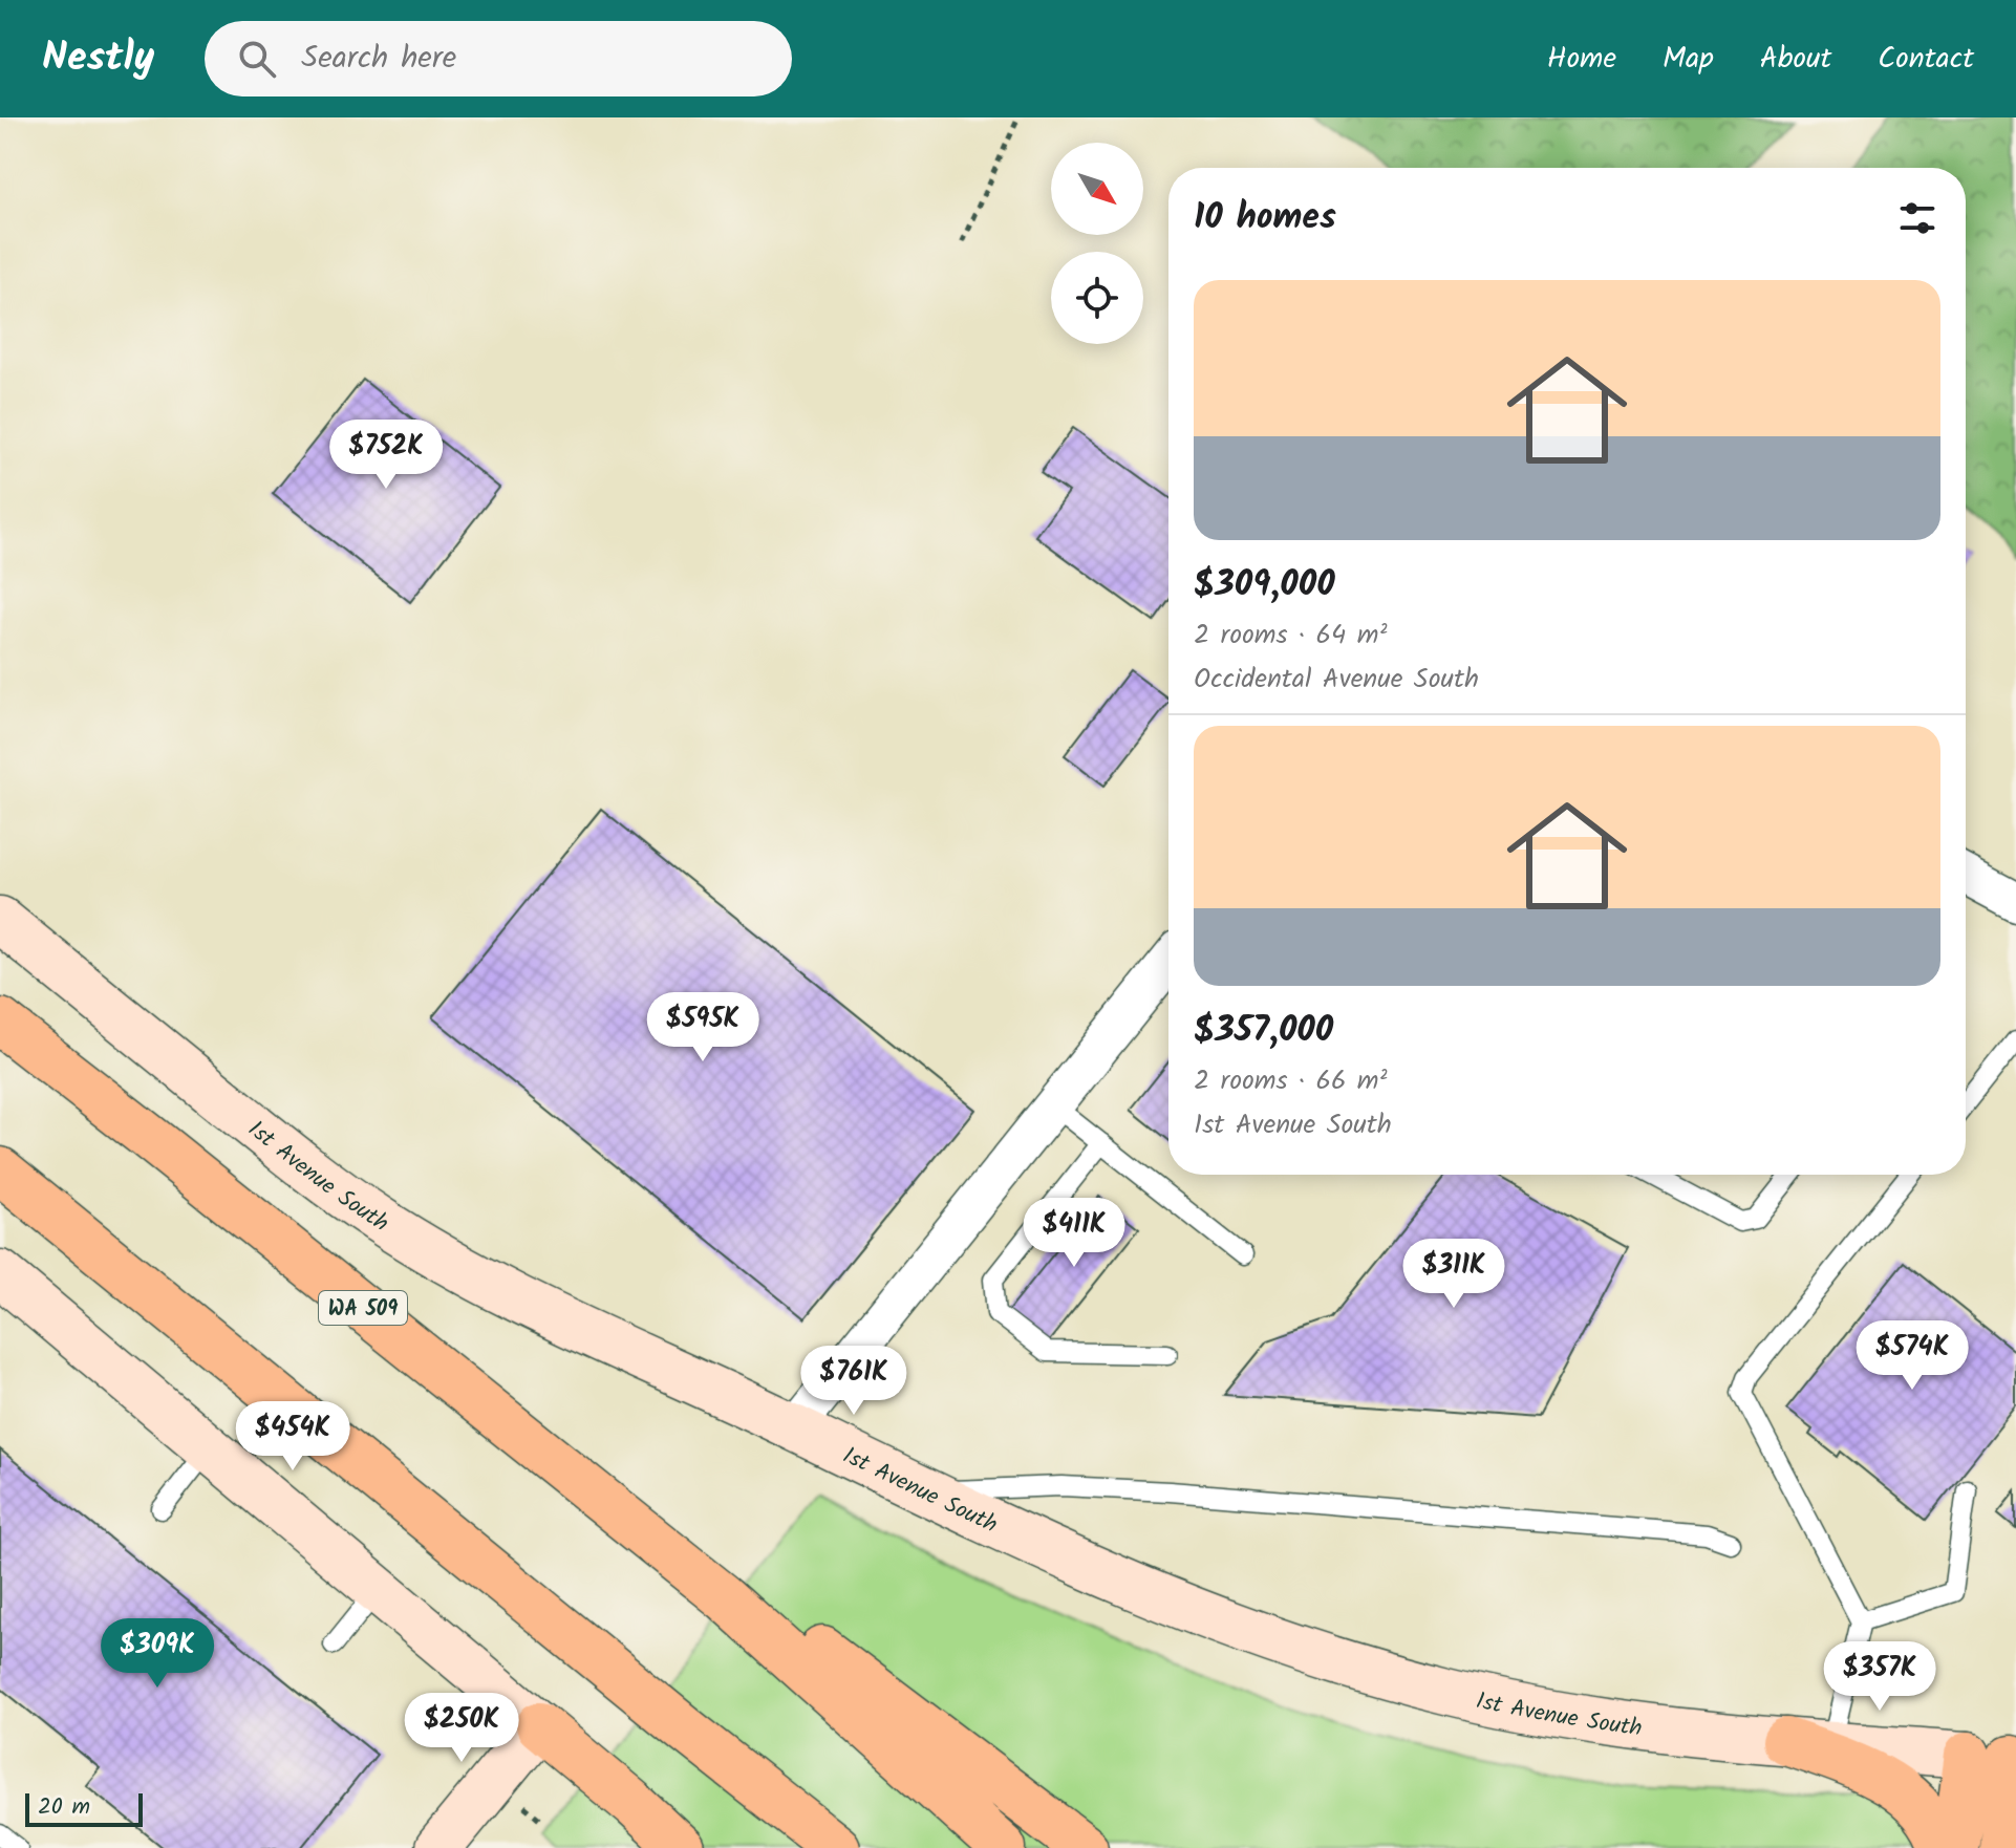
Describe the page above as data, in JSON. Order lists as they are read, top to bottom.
{
  "streets": {
    "highway": ["WA 509"],
    "street": ["1st Avenue South"]
  },
  "scale_bar": "20 m",
  "north": "bottom right",
  "page": {
    "header": "Nestly",
    "search": "Search here",
    "nav": [
      "Home",
      "Map",
      "About",
      "Contact"
    ],
    "heading": "10 homes",
    "list": [
      {
        "name": "$309,000",
        "note": "2 rooms · 64 m² · Occidental Avenue South"
      },
      {
        "name": "$357,000",
        "note": "2 rooms · 66 m² · 1st Avenue South"
      }
    ],
    "price": [
      "$752K",
      "$595K",
      "$411K",
      "$311K",
      "$574K",
      "$761K",
      "$454K",
      "$309K",
      "$357K",
      "$250K"
    ],
    "scale": "20 m"
  }
}
